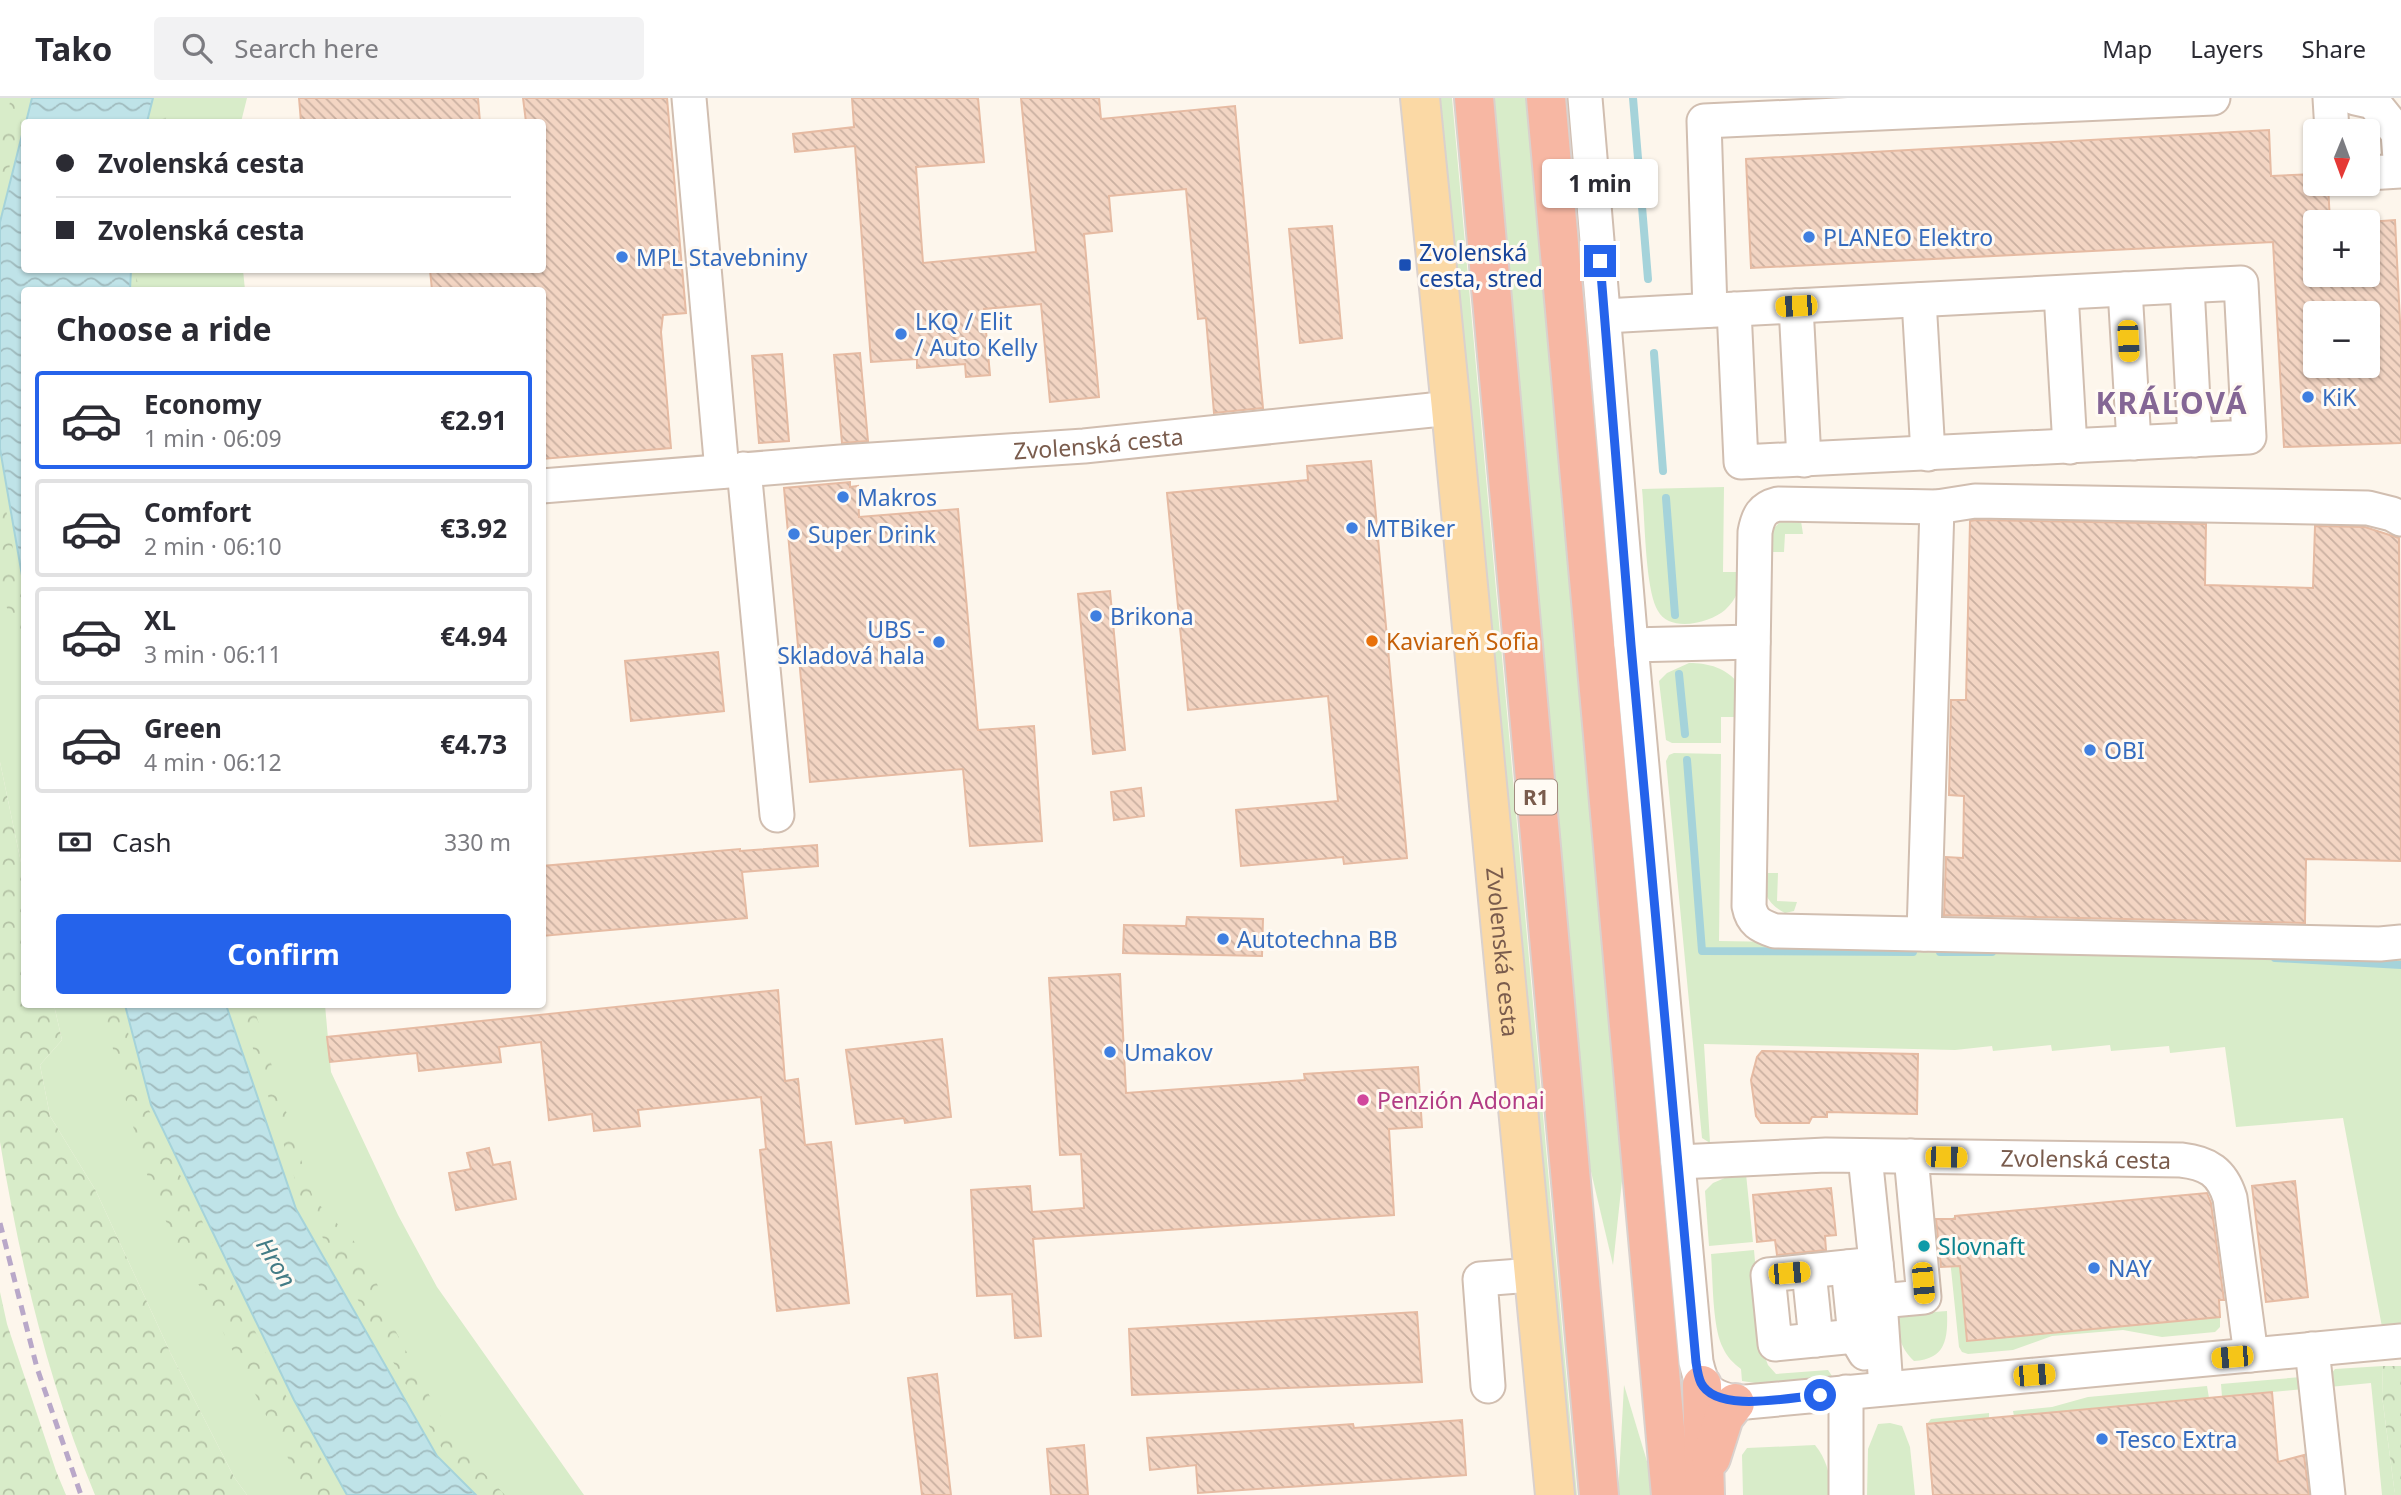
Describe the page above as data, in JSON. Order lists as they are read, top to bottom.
{
  "streets": {
    "highway": ["R1"],
    "main road": ["Zvolenská cesta"]
  },
  "districts": ["KRÁĽOVÁ"],
  "water": ["Hron"],
  "places": {
    "other": [
      "PLANEO Elektro",
      "MPL Stavebniny",
      "LKQ / Elit / Auto Kelly",
      "KiK",
      "Makros",
      "MTBiker",
      "Super Drink",
      "Brikona",
      "Kaviareň Sofia",
      "UBS - Skladová hala",
      "OBI",
      "Autotechna BB",
      "Umakov",
      "Penzión Adonai",
      "Slovnaft",
      "NAY",
      "Tesco Extra"
    ],
    "transit": ["Zvolenská cesta, stred"]
  },
  "north": "bottom",
  "page": {
    "header": "Tako",
    "search": "Search here",
    "nav": ["Map", "Layers", "Share"],
    "map_buttons": ["+", "−"],
    "banner": ["Zvolenská cesta", "Zvolenská cesta"],
    "bubble": "1 min",
    "heading": "Choose a ride",
    "list": [
      {
        "name": "Economy",
        "note": "1 min · 06:09",
        "value": "€2.91"
      },
      {
        "name": "Comfort",
        "note": "2 min · 06:10",
        "value": "€3.92"
      },
      {
        "name": "XL",
        "note": "3 min · 06:11",
        "value": "€4.94"
      },
      {
        "name": "Green",
        "note": "4 min · 06:12",
        "value": "€4.73"
      }
    ],
    "pay": ["Cash", "330 m"],
    "buttons": "Confirm"
  }
}
